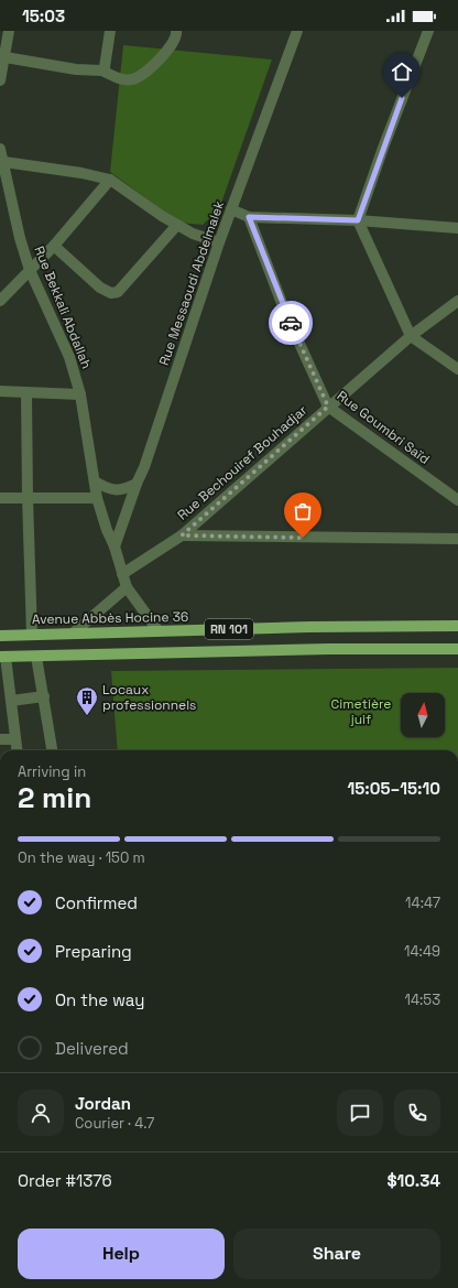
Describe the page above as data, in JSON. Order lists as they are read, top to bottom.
{
  "streets": {
    "main road": ["Avenue Abbès Hocine 36", "RN 101"],
    "street": [
      "Rue Messaoudi Abdelmalek",
      "Rue Bekkali Abdallah",
      "Rue Goumbri Saïd",
      "Rue Bechouiref Bouhadjar"
    ]
  },
  "crossings": [
    ["Rue Messaoudi Abdelmalek", "Rue Bekkali Abdallah"],
    ["Rue Bekkali Abdallah", "Rue Bechouiref Bouhadjar"],
    ["Rue Goumbri Saïd", "Rue Bechouiref Bouhadjar"]
  ],
  "parks": ["Cimetière juif"],
  "places": {
    "building": ["Locaux professionnels"]
  },
  "north": "top",
  "page": {
    "status": "15:03",
    "heading": ["2 min", "Arriving in", "15:05–15:10"],
    "panel": [
      "Jordan",
      "Courier · 4.7",
      "Order #1376",
      "$10.34"
    ],
    "bar": "On the way · 150 m",
    "list": [
      ["Confirmed", "14:47"],
      ["Preparing", "14:49"],
      ["On the way", "14:53"],
      "Delivered"
    ],
    "buttons": ["Help", "Share"]
  }
}
